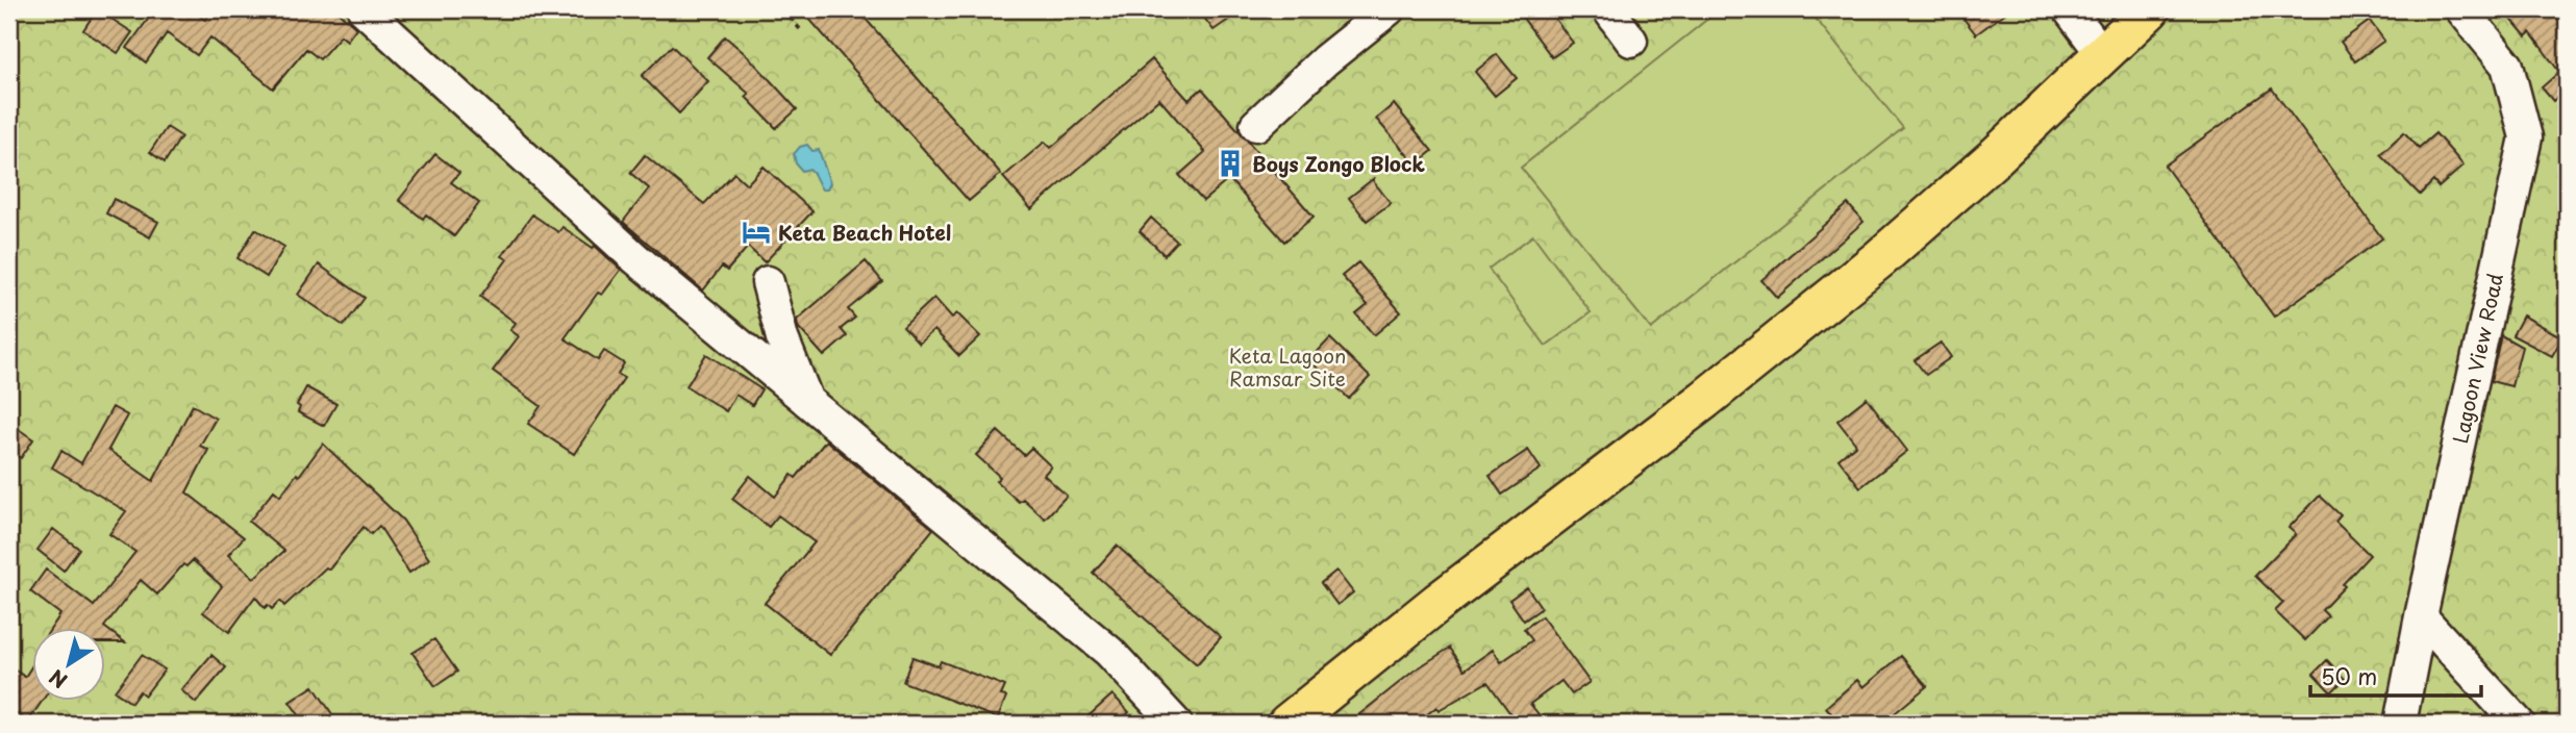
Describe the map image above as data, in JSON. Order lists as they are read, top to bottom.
{
  "streets": {
    "street": ["Lagoon View Road"]
  },
  "parks": ["Keta Lagoon Ramsar Site"],
  "places": {
    "building": ["Boys Zongo Block"],
    "hotel": ["Keta Beach Hotel"]
  },
  "scale_bar": "50 m",
  "north": "bottom left"
}
